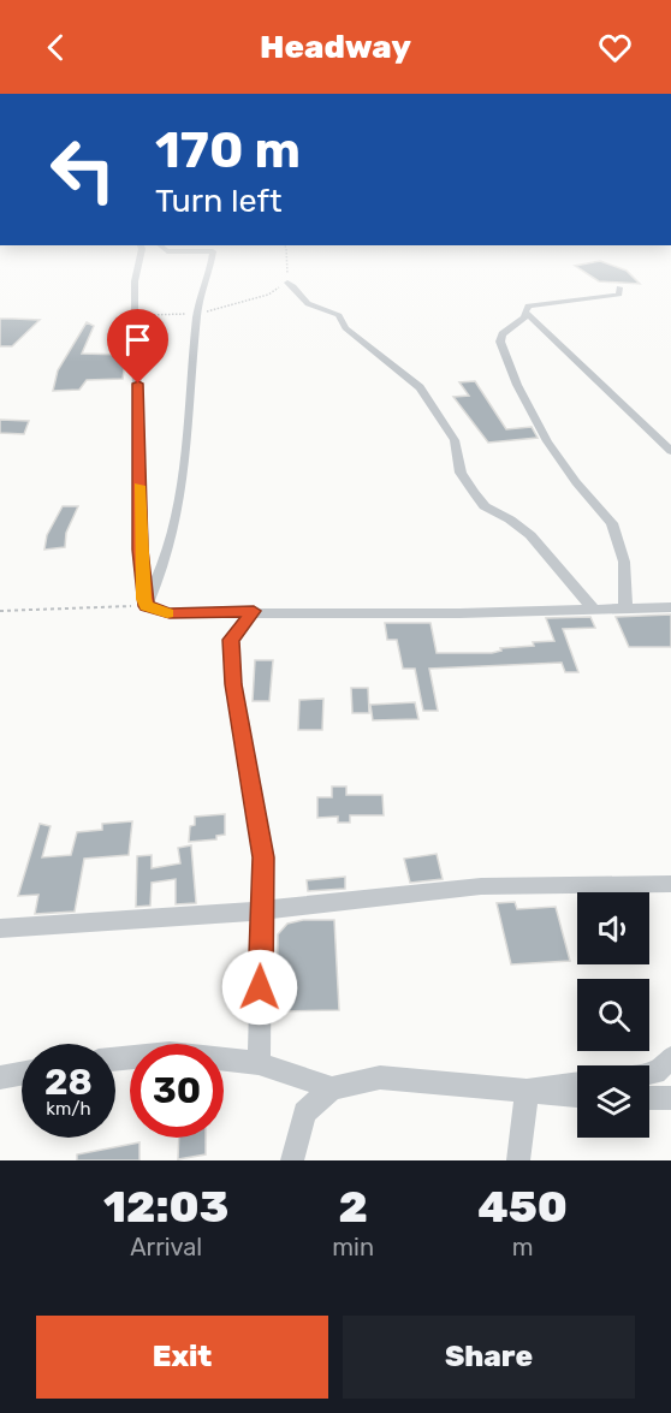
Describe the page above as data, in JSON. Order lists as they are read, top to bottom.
{
  "page": {
    "header": "Headway",
    "turn": ["170 m", "Turn left"],
    "speed": "28 km/h",
    "limit": "30",
    "eta": [
      "12:03",
      "Arrival",
      "2",
      "min",
      "450",
      "m"
    ],
    "buttons": ["Exit", "Share"]
  }
}
